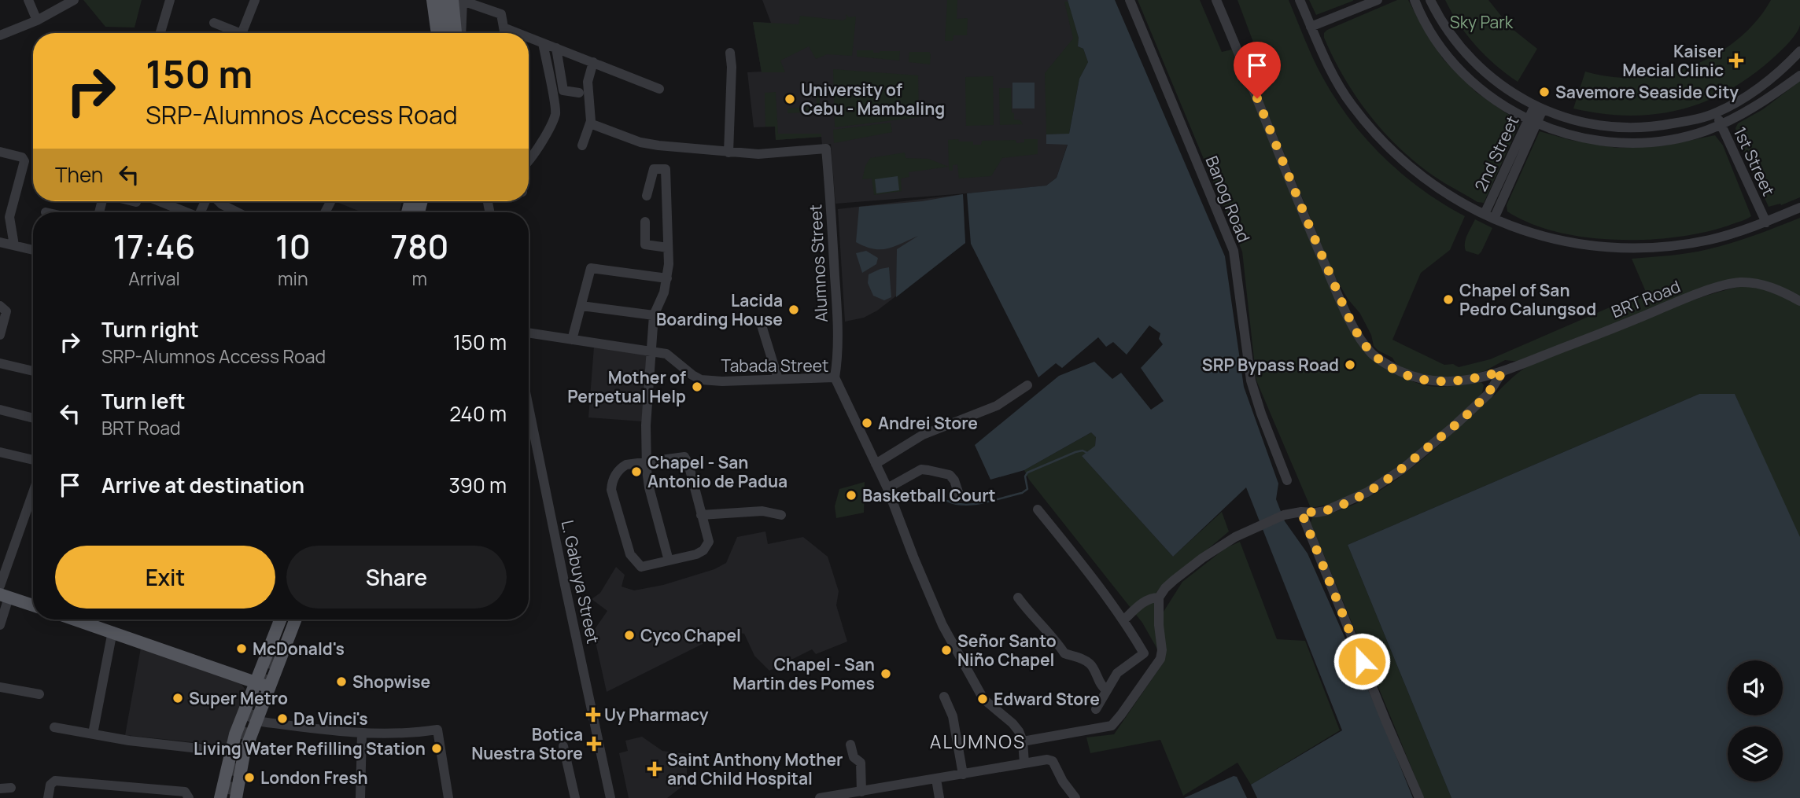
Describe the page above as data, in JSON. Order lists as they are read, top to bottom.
{
  "streets": {
    "street": [
      "2nd Street",
      "1st Street",
      "Banog Road",
      "Alumnos Street",
      "BRT Road",
      "Tabada Street",
      "L. Gabuya Street"
    ]
  },
  "crossings": [
    ["Alumnos Street", "Tabada Street"]
  ],
  "districts": ["ALUMNOS"],
  "parks": ["Sky Park"],
  "places": {
    "health": [
      "Kaiser Mecial Clinic",
      "Uy Pharmacy",
      "Botica Nuestra Store",
      "Saint Anthony Mother and Child Hospital"
    ],
    "other": [
      "Savemore Seaside City",
      "University of Cebu - Mambaling",
      "Chapel of San Pedro Calungsod",
      "Lacida Boarding House",
      "SRP Bypass Road",
      "Mother of Perpetual Help",
      "Andrei Store",
      "Chapel - San Antonio de Padua",
      "Basketball Court",
      "Cyco Chapel",
      "McDonald's",
      "Señor Santo Niño Chapel",
      "Chapel - San Martin des Pomes",
      "Shopwise",
      "Super Metro",
      "Edward Store",
      "Da Vinci's",
      "Living Water Refilling Station",
      "London Fresh"
    ]
  },
  "page": {
    "turn": ["150 m", "SRP-Alumnos Access Road"],
    "then": "Then",
    "eta": [
      "17:46",
      "Arrival",
      "10",
      "min",
      "780",
      "m"
    ],
    "list": [
      {
        "name": "Turn right",
        "note": "SRP-Alumnos Access Road",
        "value": "150 m"
      },
      {
        "name": "Turn left",
        "note": "BRT Road",
        "value": "240 m"
      },
      {
        "name": "Arrive at destination",
        "value": "390 m"
      }
    ],
    "buttons": ["Exit", "Share"]
  }
}
